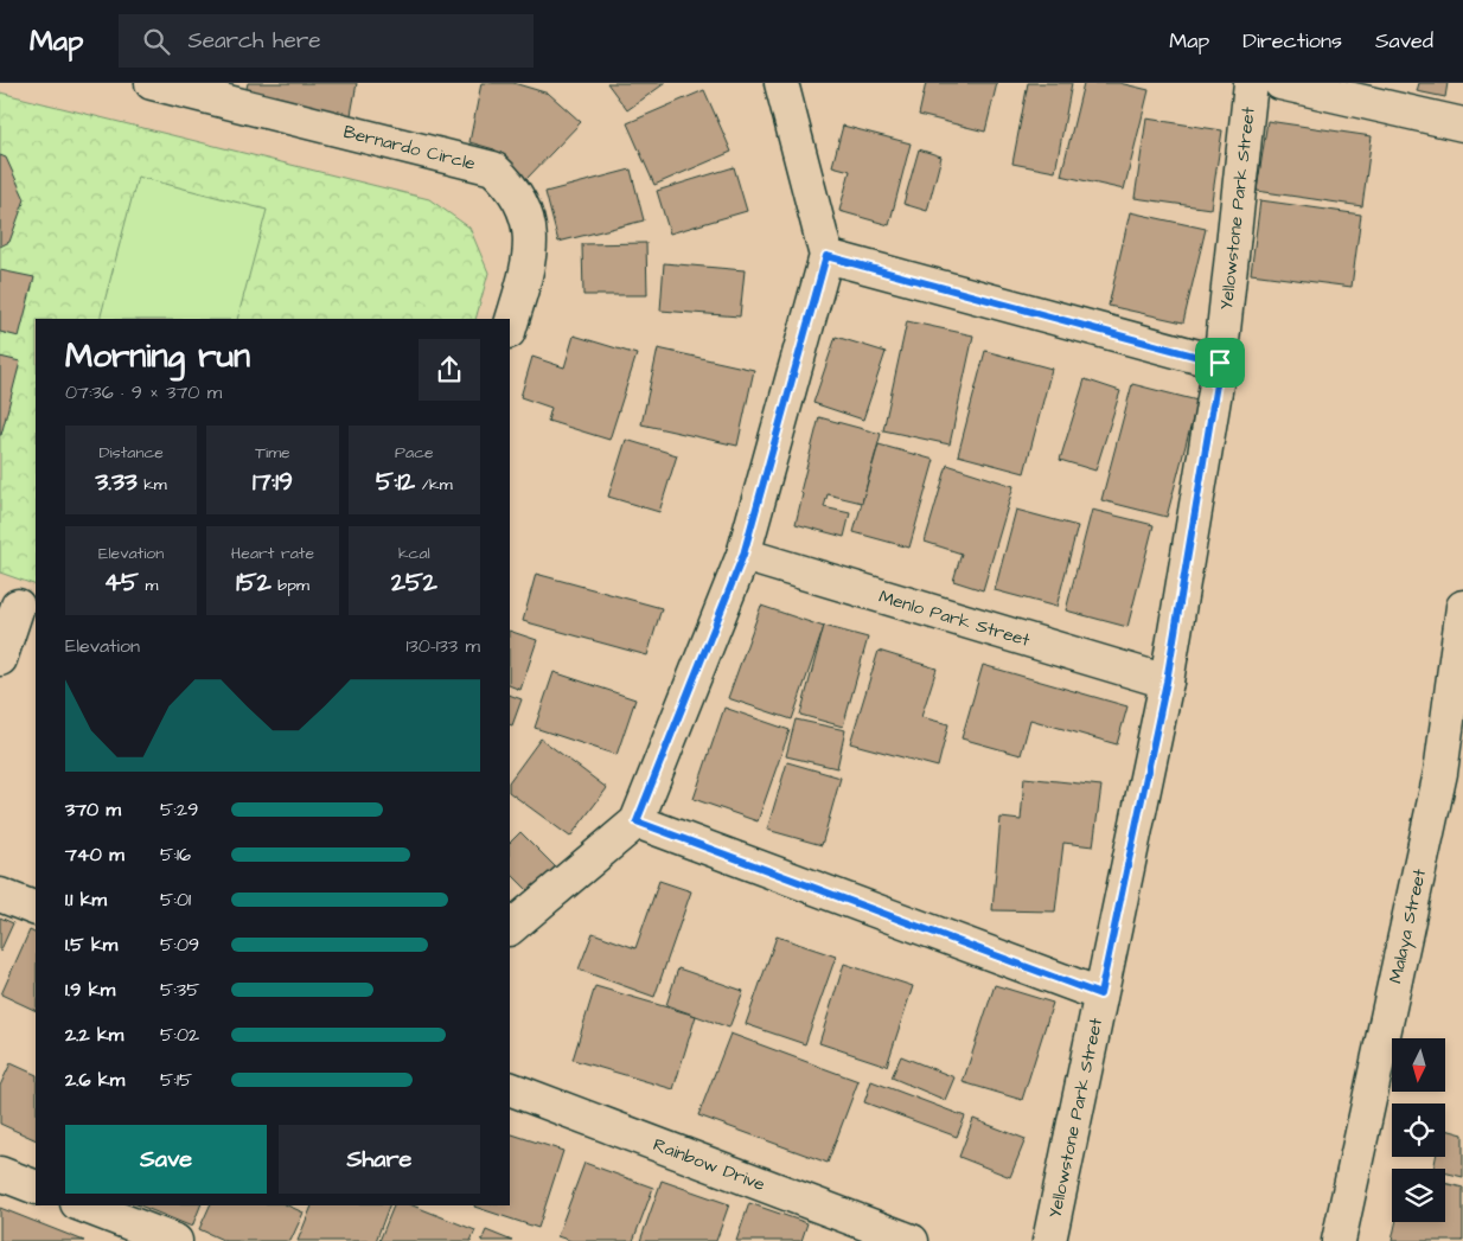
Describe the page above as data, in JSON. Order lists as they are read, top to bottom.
{
  "streets": {
    "street": [
      "Bernardo Circle",
      "Yellowstone Park Street",
      "Menlo Park Street",
      "Malaya Street",
      "Rainbow Drive"
    ]
  },
  "crossings": [
    ["Yellowstone Park Street", "Menlo Park Street"]
  ],
  "north": "bottom",
  "page": {
    "header": "Map",
    "search": "Search here",
    "nav": ["Map", "Directions", "Saved"],
    "heading": ["Morning run", "07:36 · 9 × 370 m"],
    "stats": [
      ["Distance", "3.33 km"],
      ["Time", "17:19"],
      ["Pace", "5:12 /km"],
      ["Elevation", "45 m"],
      ["Heart rate", "152 bpm"],
      ["kcal", "252"]
    ],
    "chart": ["Elevation", "130–133 m"],
    "list": [
      {
        "name": "370 m",
        "note": "5:29"
      },
      {
        "name": "740 m",
        "note": "5:16"
      },
      {
        "name": "1.1 km",
        "note": "5:01"
      },
      {
        "name": "1.5 km",
        "note": "5:09"
      },
      {
        "name": "1.9 km",
        "note": "5:35"
      },
      {
        "name": "2.2 km",
        "note": "5:02"
      },
      {
        "name": "2.6 km",
        "note": "5:15"
      }
    ],
    "buttons": ["Save", "Share"]
  }
}
